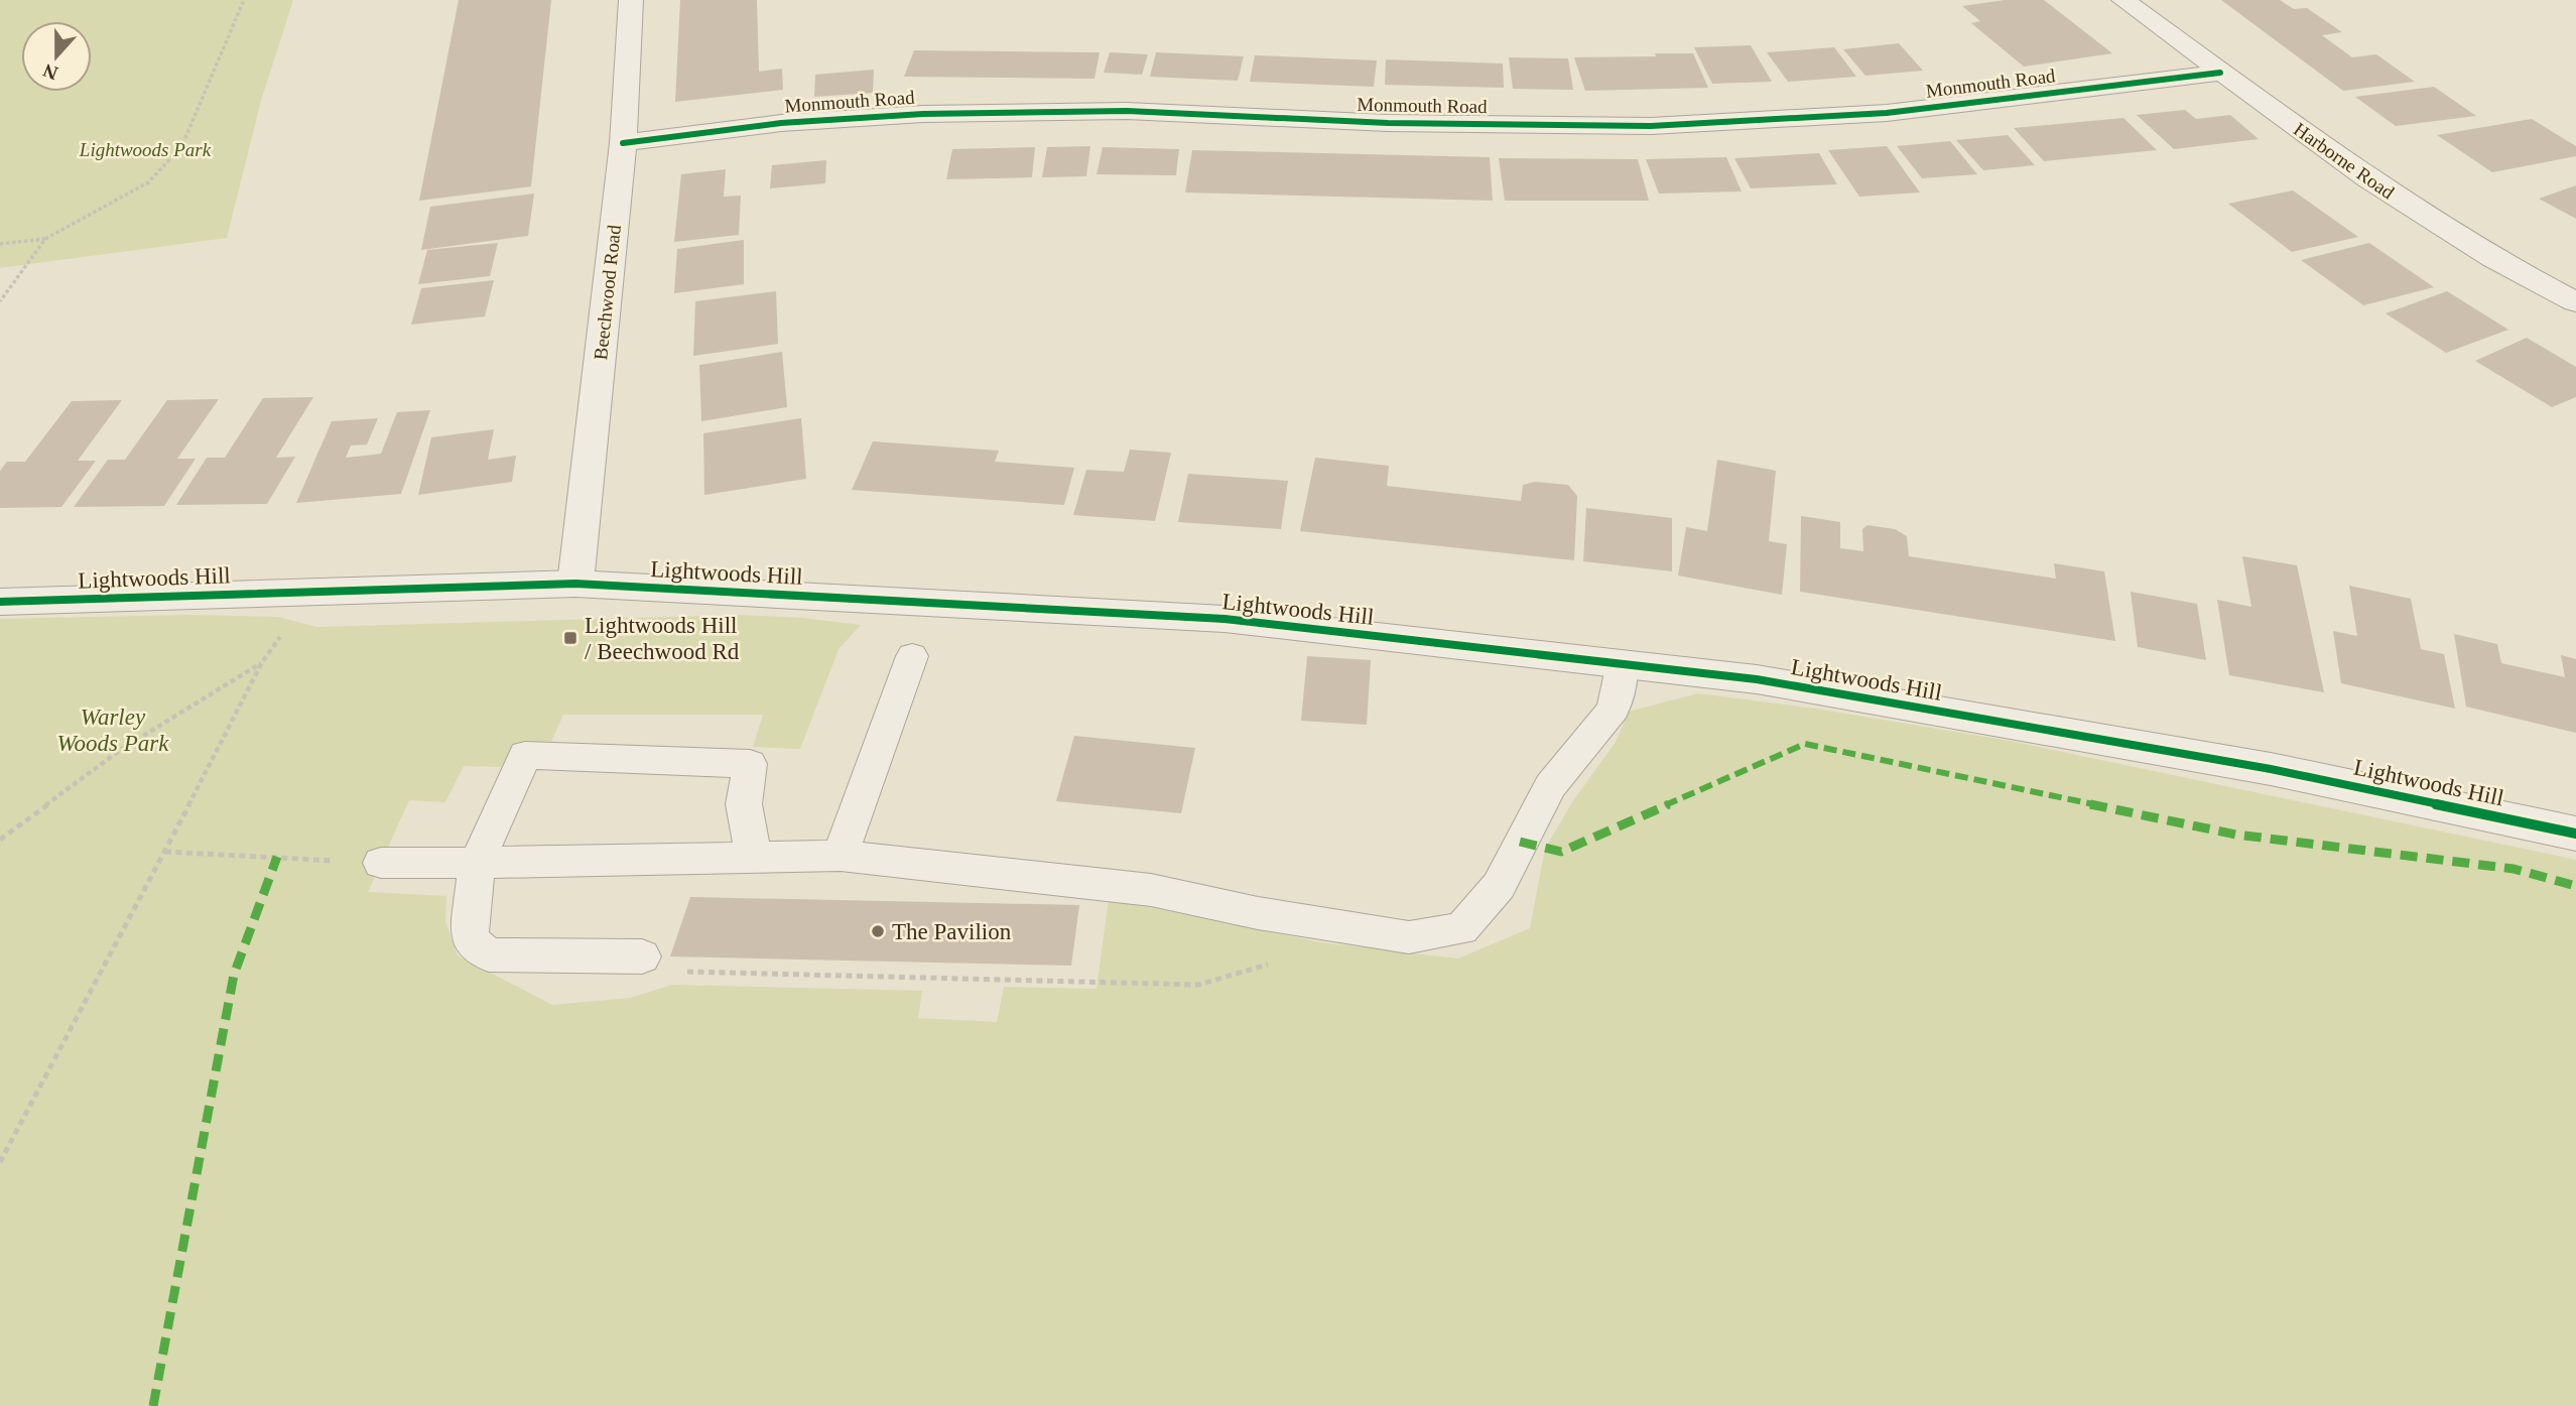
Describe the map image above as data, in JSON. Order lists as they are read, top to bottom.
{
  "streets": {
    "street": [
      "Monmouth Road",
      "Harborne Road",
      "Beechwood Road",
      "Lightwoods Hill"
    ]
  },
  "crossings": [
    ["Monmouth Road", "Harborne Road"],
    ["Monmouth Road", "Beechwood Road"],
    ["Beechwood Road", "Lightwoods Hill"]
  ],
  "parks": ["Lightwoods Park", "Warley Woods Park"],
  "places": {
    "transit": ["Lightwoods Hill / Beechwood Rd"],
    "other": ["The Pavilion"]
  },
  "north": "bottom"
}
